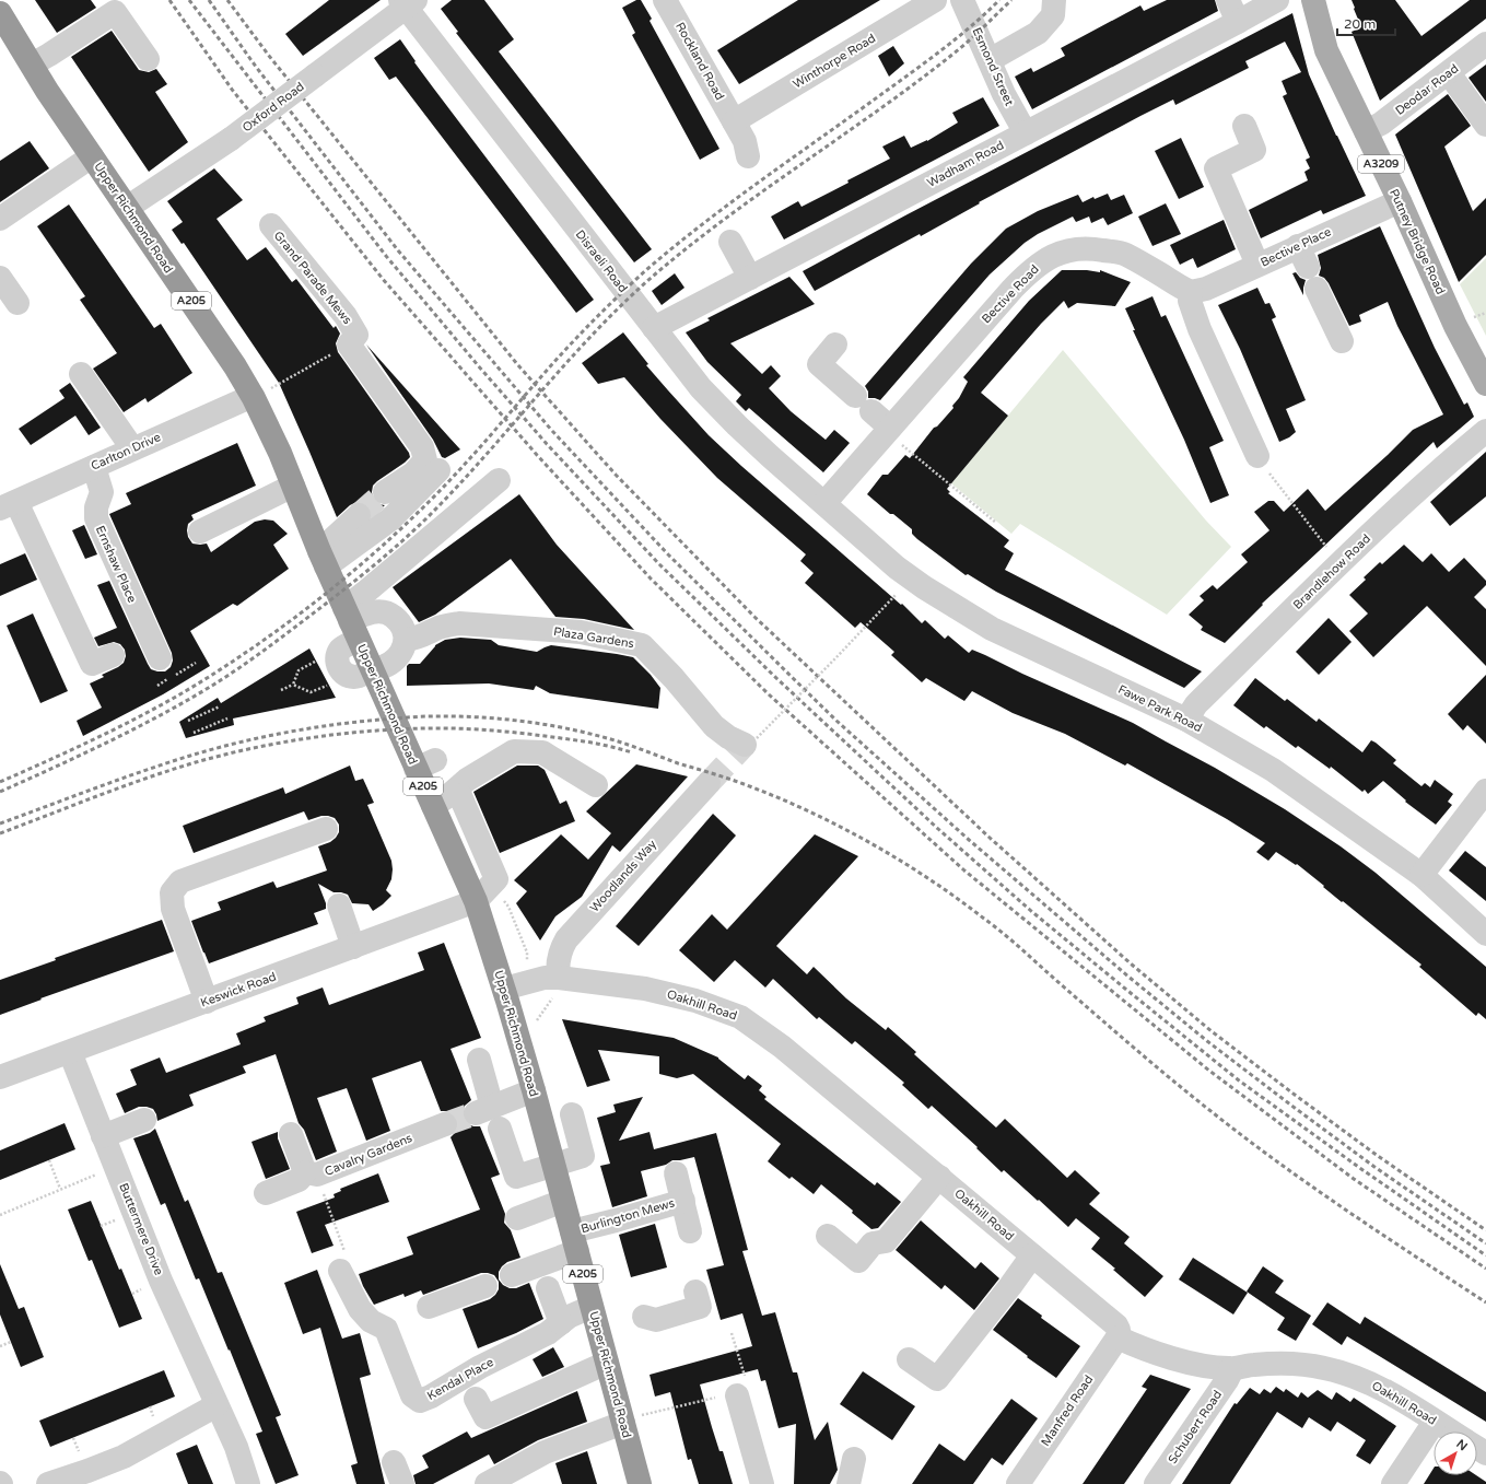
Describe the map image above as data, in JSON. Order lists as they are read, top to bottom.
{
  "streets": {
    "highway": ["Upper Richmond Road", "A205"],
    "main road": ["A3209", "Putney Bridge Road"],
    "street": [
      "Rockland Road",
      "Winthorpe Road",
      "Esmond Street",
      "Deodar Road",
      "Oxford Road",
      "Wadham Road",
      "Bective Place",
      "Disraeli Road",
      "Grand Parade Mews",
      "Bective Road",
      "Carlton Drive",
      "Ernshaw Place",
      "Brandlehow Road",
      "Plaza Gardens",
      "Fawe Park Road",
      "Woodlands Way",
      "Keswick Road",
      "Oakhill Road",
      "Cavalry Gardens",
      "Burlington Mews",
      "Buttermere Drive",
      "Kendal Place",
      "Manfred Road",
      "Schubert Road"
    ]
  },
  "crossings": [
    ["Rockland Road", "Winthorpe Road"],
    ["Esmond Street", "Wadham Road"],
    ["Deodar Road", "Putney Bridge Road"],
    ["Oxford Road", "Upper Richmond Road"],
    ["Oxford Road", "Disraeli Road"],
    ["Wadham Road", "Disraeli Road"],
    ["Upper Richmond Road", "Carlton Drive"],
    ["Upper Richmond Road", "Plaza Gardens"],
    ["Upper Richmond Road", "Keswick Road"],
    ["Upper Richmond Road", "Oakhill Road"],
    ["Upper Richmond Road", "Burlington Mews"],
    ["Upper Richmond Road", "Kendal Place"],
    ["Putney Bridge Road", "Bective Place"],
    ["Bective Place", "Bective Road"],
    ["Disraeli Road", "Bective Road"],
    ["Disraeli Road", "Fawe Park Road"],
    ["Bective Road", "Fawe Park Road"],
    ["Carlton Drive", "Ernshaw Place"],
    ["Brandlehow Road", "Fawe Park Road"],
    ["Woodlands Way", "Oakhill Road"],
    ["Keswick Road", "Buttermere Drive"],
    ["Oakhill Road", "Manfred Road"],
    ["Oakhill Road", "Schubert Road"]
  ],
  "scale_bar": "20 m",
  "north": "top right"
}
